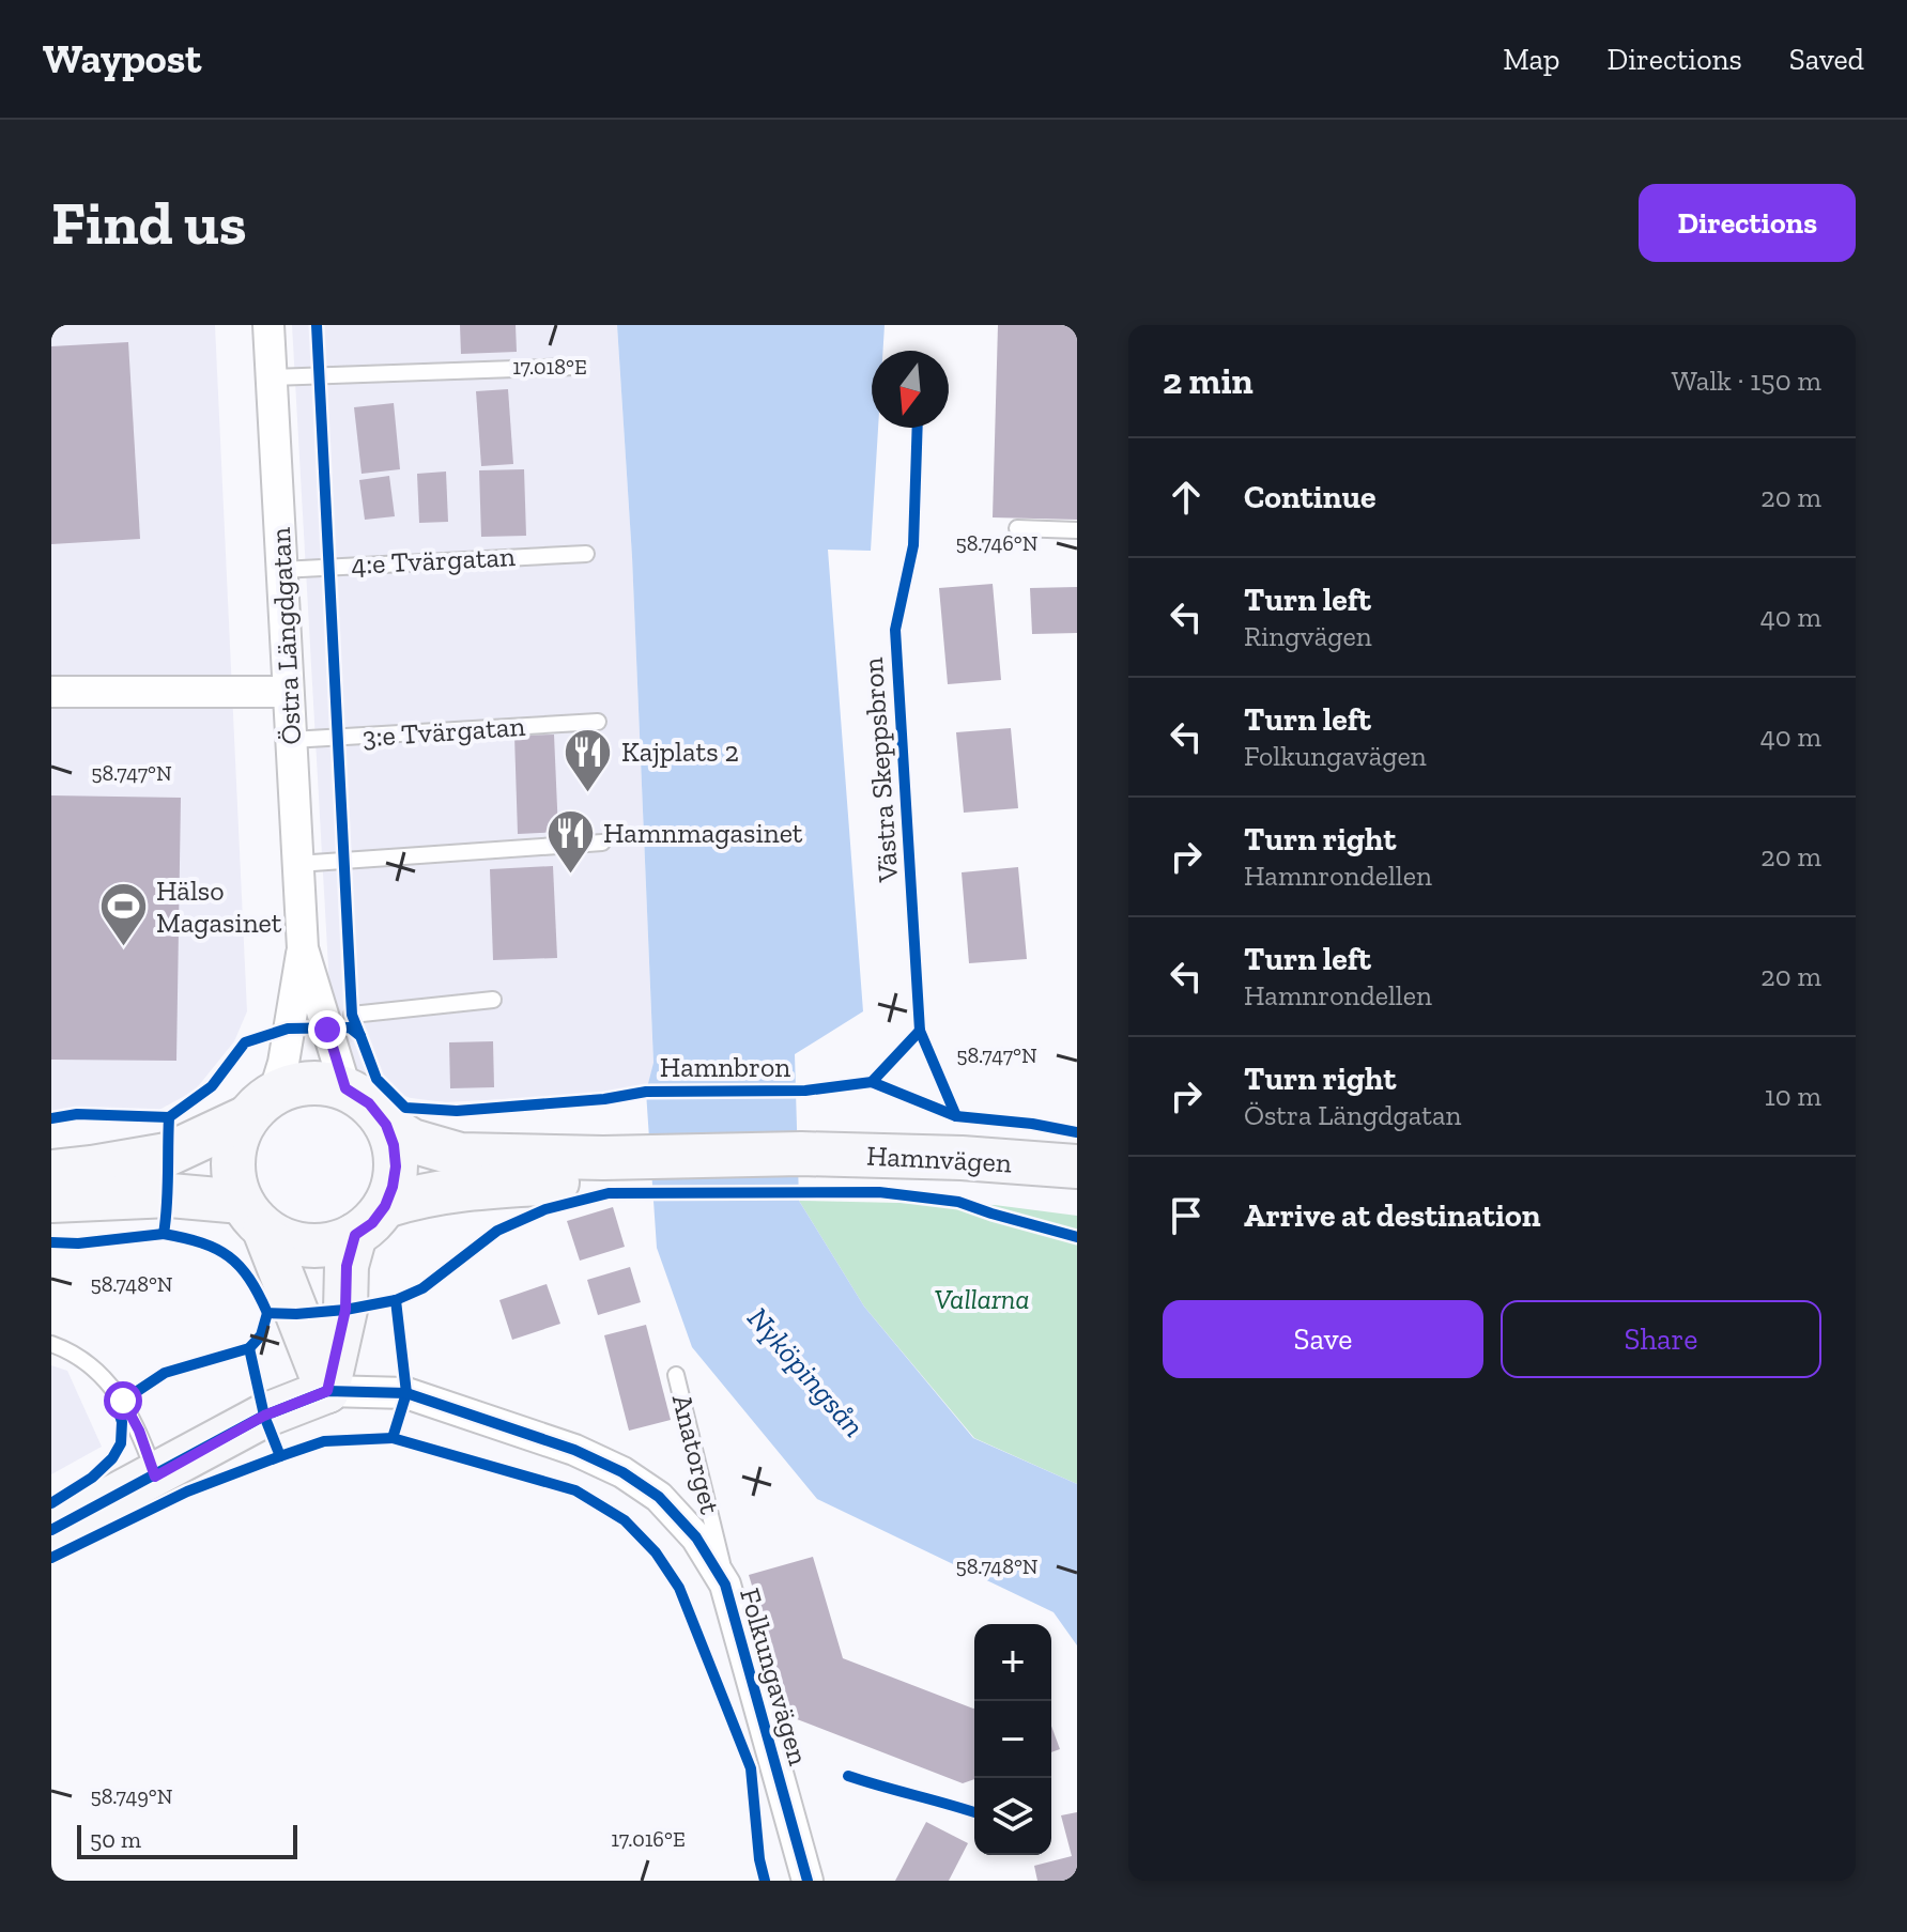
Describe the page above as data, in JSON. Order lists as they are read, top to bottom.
{
  "streets": {
    "main road": ["Hamnvägen"],
    "street": ["Östra Längdgatan", "Folkungavägen"],
    "lane": ["4:e Tvärgatan", "3:e Tvärgatan", "Anatorget"],
    "cycle path": ["Västra Skeppsbron", "Hamnbron"]
  },
  "crossings": [
    ["4:e Tvärgatan", "Östra Längdgatan"],
    ["Östra Längdgatan", "3:e Tvärgatan"],
    ["Anatorget", "Folkungavägen"]
  ],
  "water": ["Nyköpingsån"],
  "parks": ["Vallarna"],
  "places": {
    "restaurant": ["Kajplats 2", "Hamnmagasinet"],
    "sports": ["Hälso Magasinet"]
  },
  "scale_bar": "50 m",
  "north": "bottom",
  "page": {
    "header": "Waypost",
    "nav": ["Map", "Directions", "Saved"],
    "buttons": [
      "Directions",
      ["Save", "Share"]
    ],
    "title": "Find us",
    "heading": ["2 min", "Walk · 150 m"],
    "list": [
      ["Continue", "20 m"],
      ["Turn left", "Ringvägen", "40 m"],
      ["Turn left", "Folkungavägen", "40 m"],
      ["Turn right", "Hamnrondellen", "20 m"],
      ["Turn left", "Hamnrondellen", "20 m"],
      ["Turn right", "Östra Längdgatan", "10 m"],
      "Arrive at destination"
    ],
    "map_buttons": ["+", "−"],
    "scale": "50 m"
  },
  "coordinates": [
    "17.018°E",
    "58.746°N",
    "58.747°N",
    "58.748°N",
    "58.749°N",
    "17.016°E"
  ]
}
